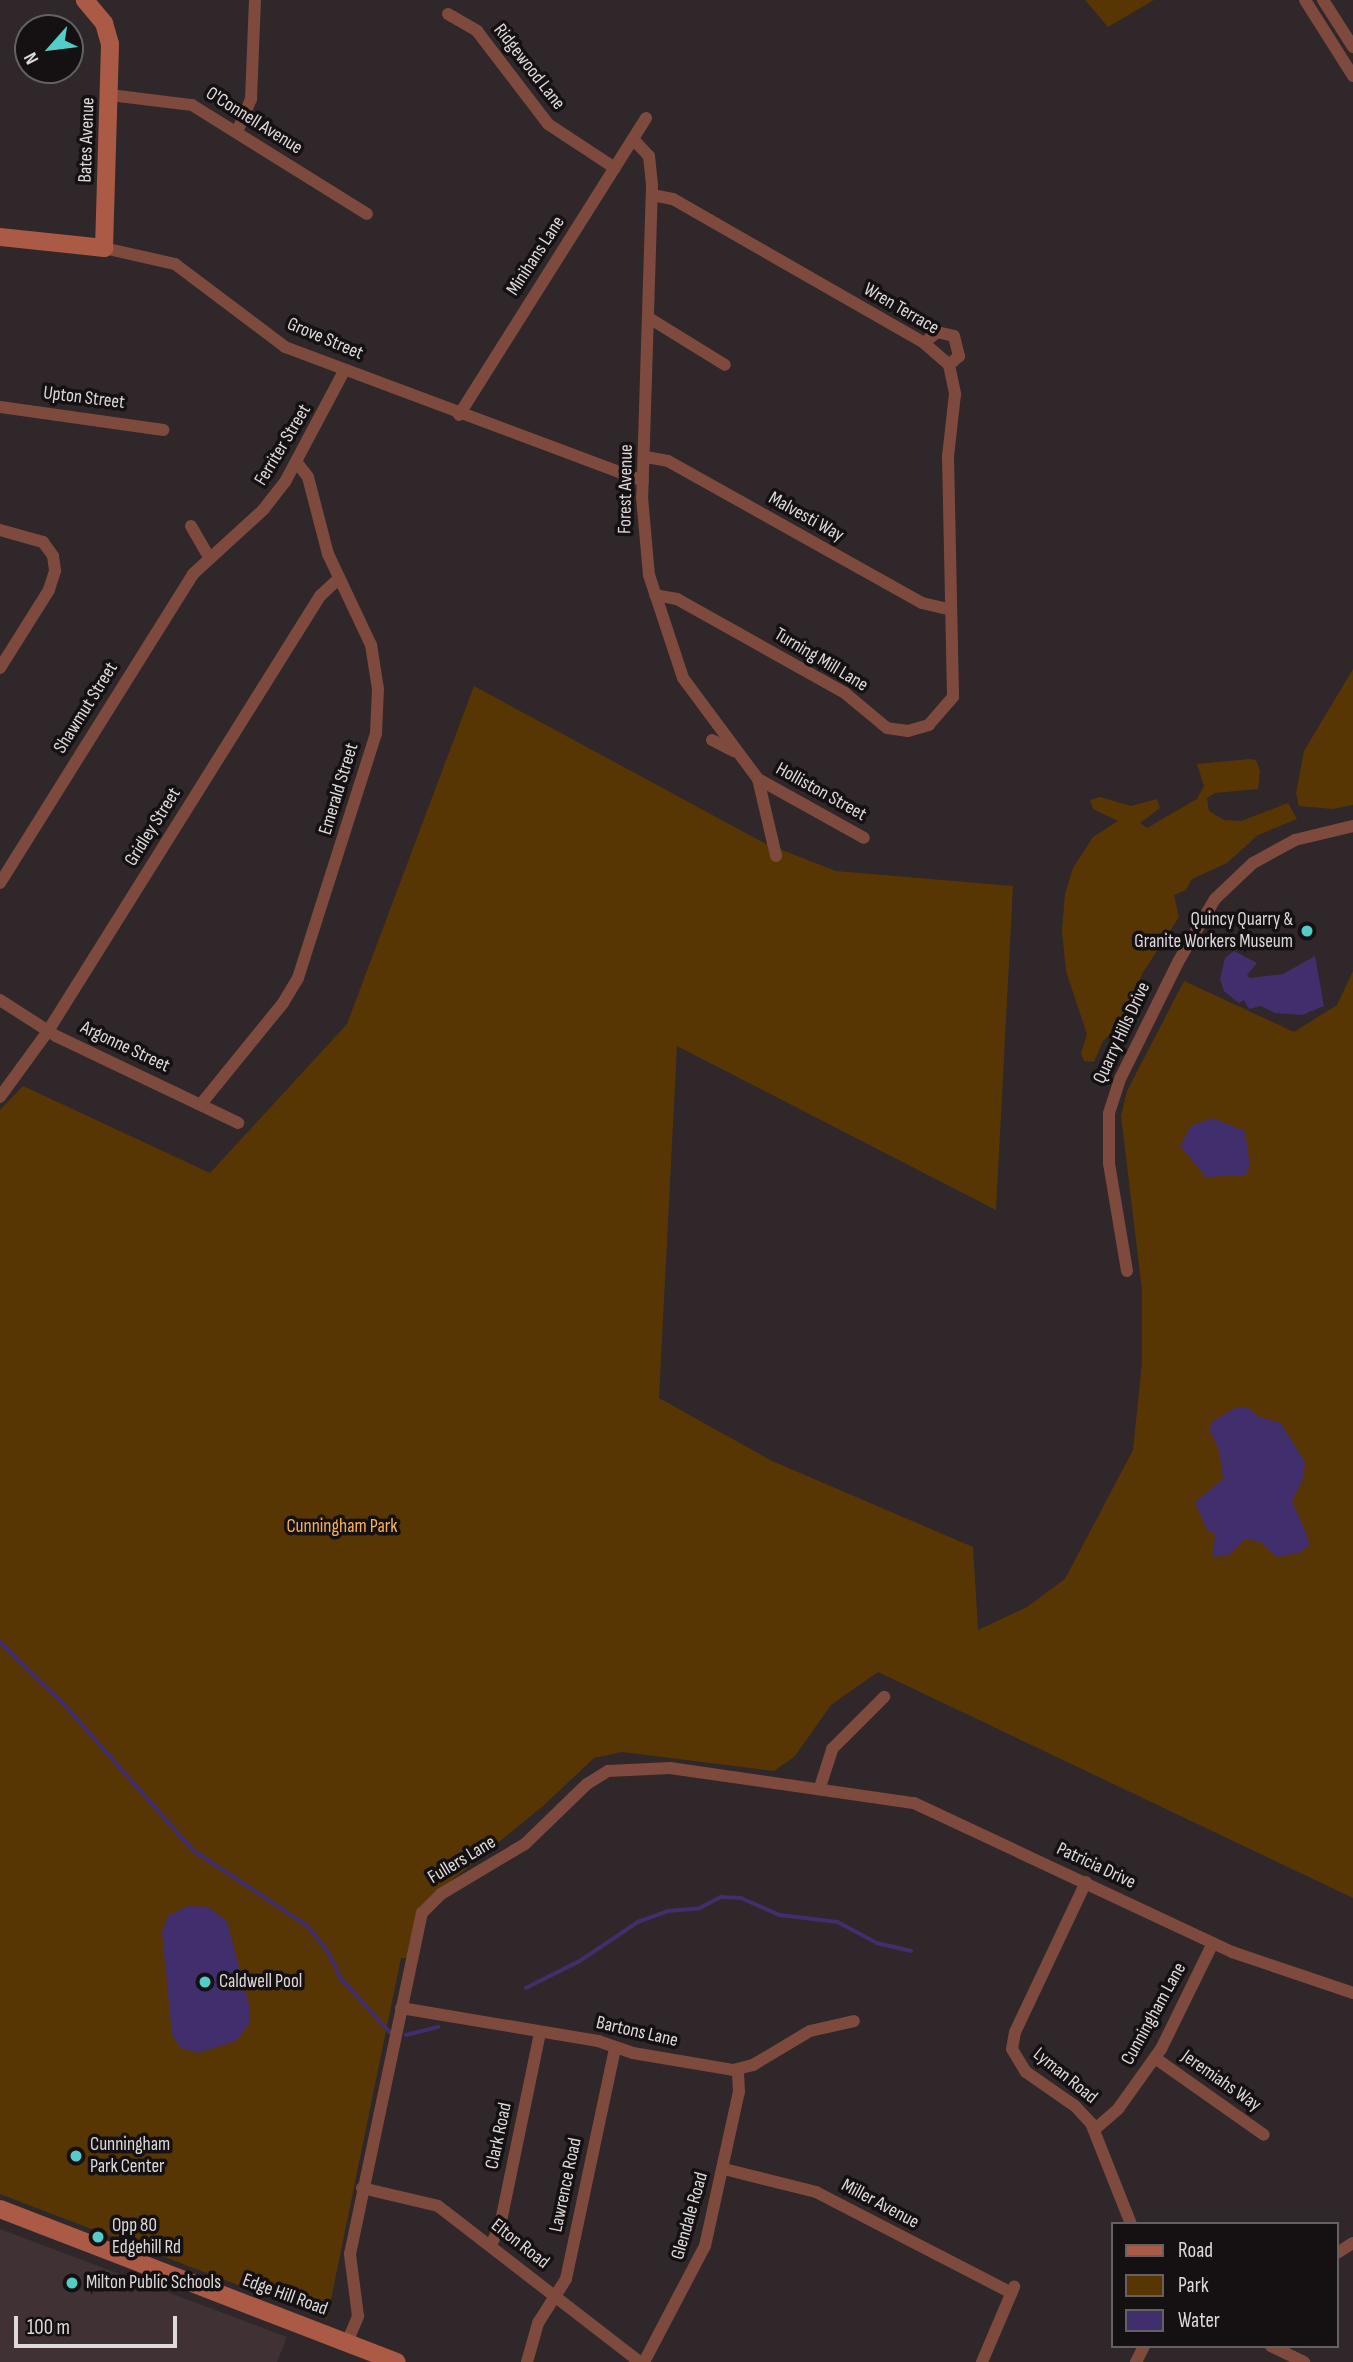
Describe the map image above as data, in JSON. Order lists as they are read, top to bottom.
{
  "streets": {
    "street": [
      "Ridgewood Lane",
      "O'Connell Avenue",
      "Bates Avenue",
      "Minihans Lane",
      "Wren Terrace",
      "Grove Street",
      "Upton Street",
      "Ferriter Street",
      "Forest Avenue",
      "Malvesti Way",
      "Turning Mill Lane",
      "Shawmut Street",
      "Emerald Street",
      "Holliston Street",
      "Gridley Street",
      "Quarry Hills Drive",
      "Argonne Street",
      "Fullers Lane",
      "Patricia Drive",
      "Cunningham Lane",
      "Bartons Lane",
      "Lyman Road",
      "Jeremiahs Way",
      "Clark Road",
      "Lawrence Road",
      "Miller Avenue",
      "Glendale Road",
      "Elton Road",
      "Edge Hill Road"
    ]
  },
  "crossings": [
    ["Ridgewood Lane", "Minihans Lane"],
    ["O'Connell Avenue", "Bates Avenue"],
    ["Bates Avenue", "Grove Street"],
    ["Minihans Lane", "Grove Street"],
    ["Minihans Lane", "Forest Avenue"],
    ["Wren Terrace", "Forest Avenue"],
    ["Grove Street", "Ferriter Street"],
    ["Grove Street", "Forest Avenue"],
    ["Ferriter Street", "Shawmut Street"],
    ["Ferriter Street", "Emerald Street"],
    ["Forest Avenue", "Malvesti Way"],
    ["Forest Avenue", "Turning Mill Lane"],
    ["Forest Avenue", "Holliston Street"],
    ["Malvesti Way", "Turning Mill Lane"],
    ["Emerald Street", "Gridley Street"],
    ["Emerald Street", "Argonne Street"],
    ["Gridley Street", "Argonne Street"],
    ["Fullers Lane", "Patricia Drive"],
    ["Fullers Lane", "Bartons Lane"],
    ["Fullers Lane", "Elton Road"],
    ["Fullers Lane", "Edge Hill Road"],
    ["Patricia Drive", "Cunningham Lane"],
    ["Patricia Drive", "Lyman Road"],
    ["Cunningham Lane", "Lyman Road"],
    ["Cunningham Lane", "Jeremiahs Way"],
    ["Bartons Lane", "Clark Road"],
    ["Bartons Lane", "Lawrence Road"],
    ["Bartons Lane", "Glendale Road"],
    ["Clark Road", "Elton Road"],
    ["Lawrence Road", "Elton Road"],
    ["Miller Avenue", "Glendale Road"],
    ["Glendale Road", "Elton Road"]
  ],
  "parks": ["Cunningham Park"],
  "places": [
    "Quincy Quarry & Granite Workers Museum",
    "Caldwell Pool",
    "Cunningham Park Center",
    "Opp 80 Edgehill Rd",
    "Milton Public Schools"
  ],
  "legend": ["Road", "Park", "Water"],
  "scale_bar": "100 m",
  "north": "bottom left"
}
